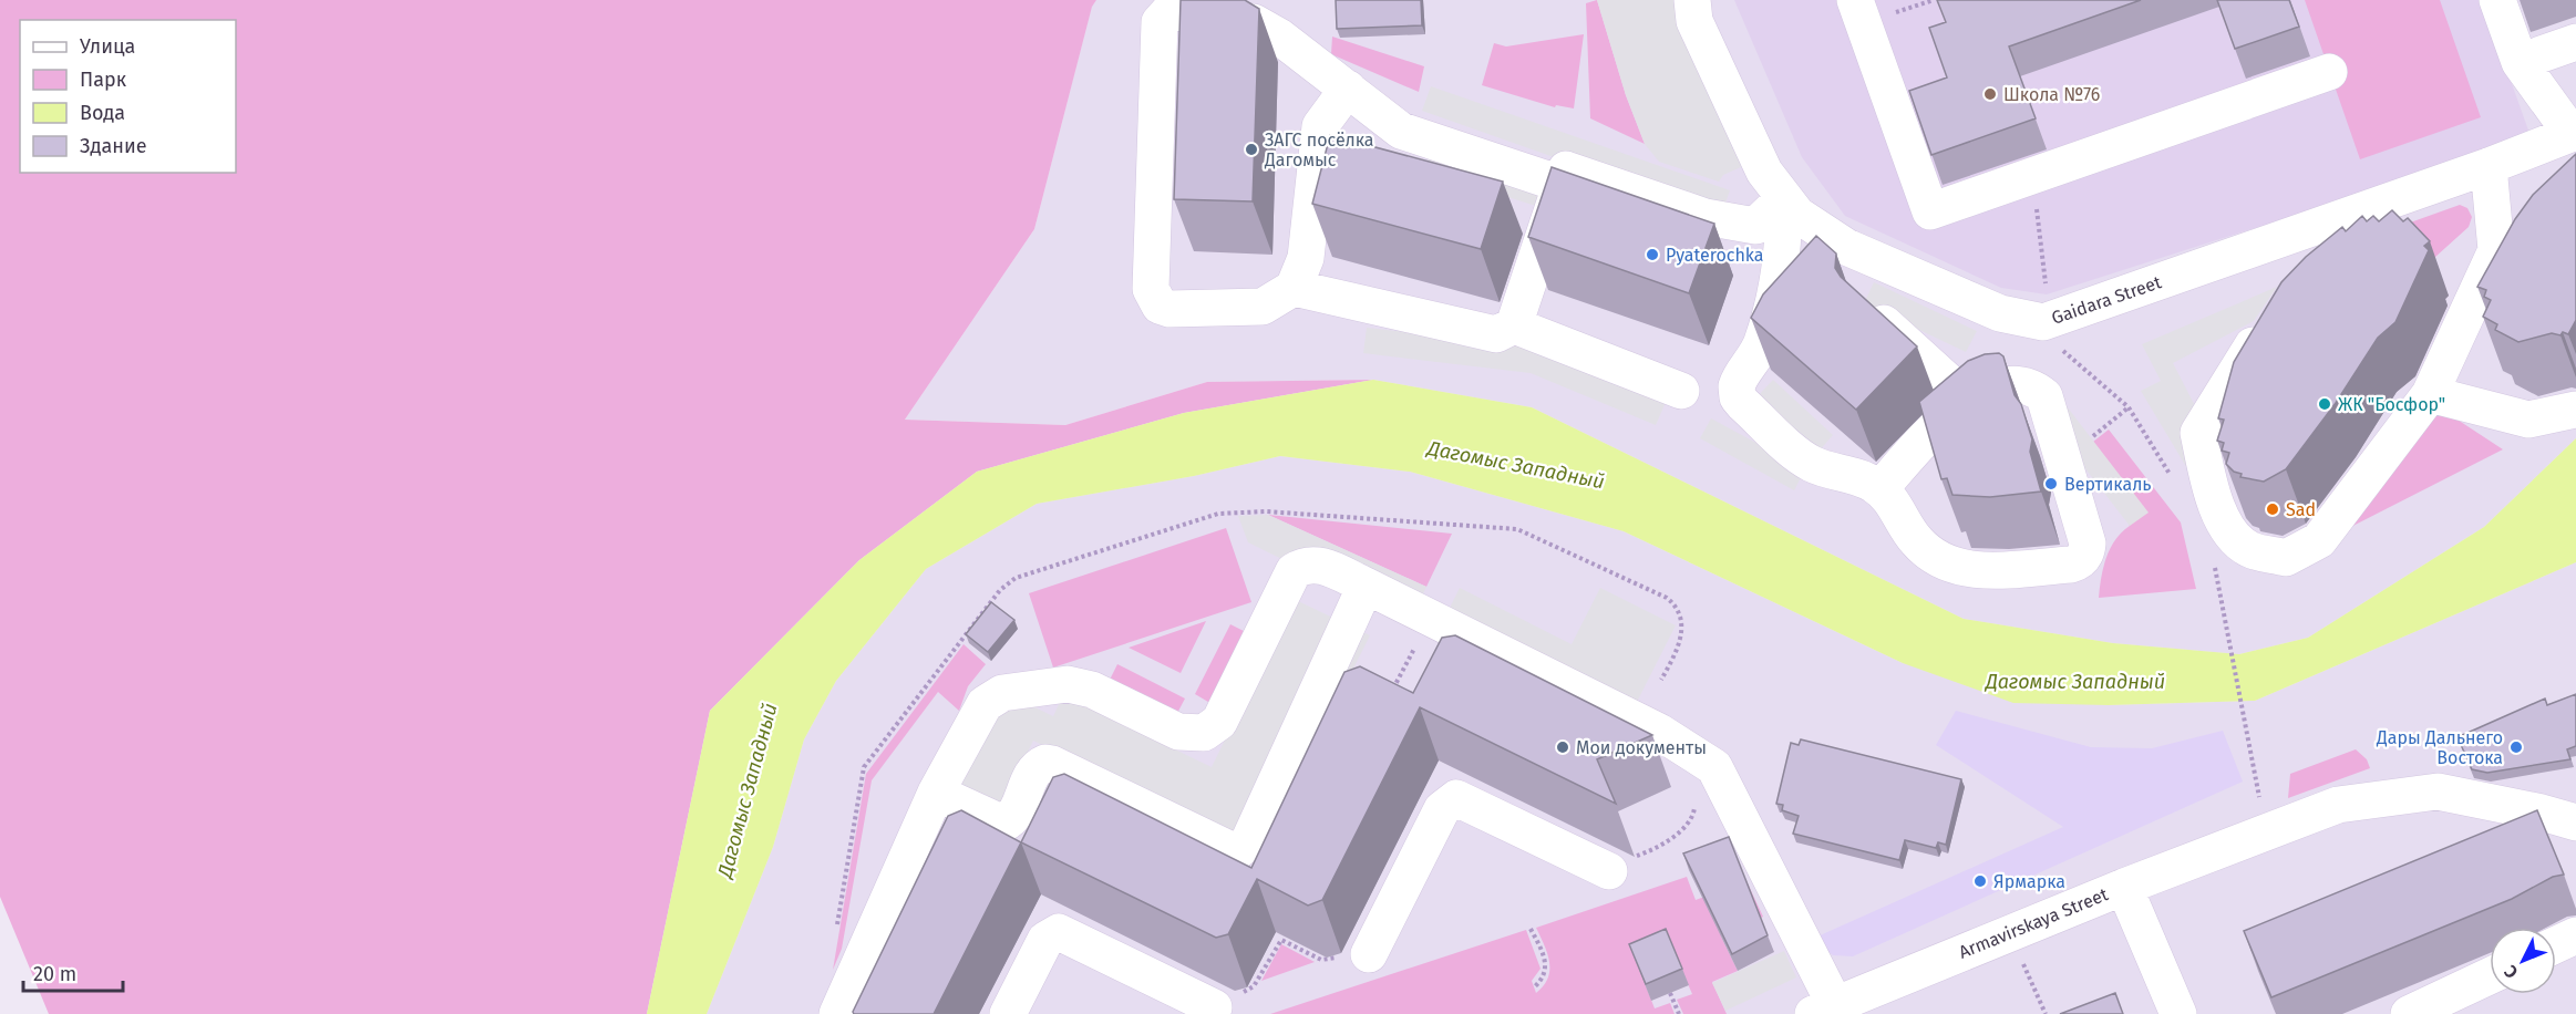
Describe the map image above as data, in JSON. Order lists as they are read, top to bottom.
{
  "streets": {
    "street": ["Gaidara Street", "Armavirskaya Street"]
  },
  "water": ["Дагомыс Западный"],
  "places": [
    "Школа №76",
    "ЗАГС посёлка Дагомыс",
    "Pyaterochka",
    "ЖК \"Босфор\"",
    "Вертикаль",
    "Sad",
    "Мои документы",
    "Дары Дальнего Востока",
    "Ярмарка"
  ],
  "legend": [
    "Улица",
    "Парк",
    "Вода",
    "Здание"
  ],
  "scale_bar": "20 m",
  "north": "bottom left"
}
